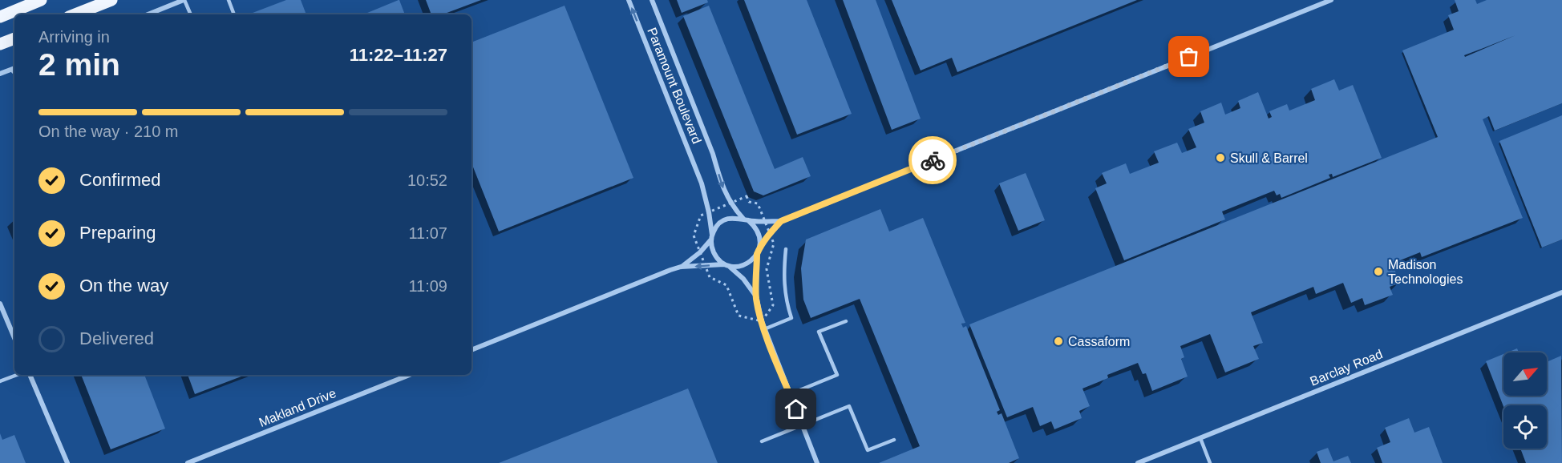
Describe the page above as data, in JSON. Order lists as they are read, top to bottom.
{
  "streets": {
    "street": ["Paramount Boulevard", "Barclay Road", "Makland Drive"]
  },
  "places": ["Skull & Barrel", "Madison Technologies", "Cassaform"],
  "north": "top right",
  "page": {
    "heading": ["2 min", "Arriving in", "11:22–11:27"],
    "bar": "On the way · 210 m",
    "list": [
      ["Confirmed", "10:52"],
      ["Preparing", "11:07"],
      ["On the way", "11:09"],
      "Delivered"
    ]
  }
}
